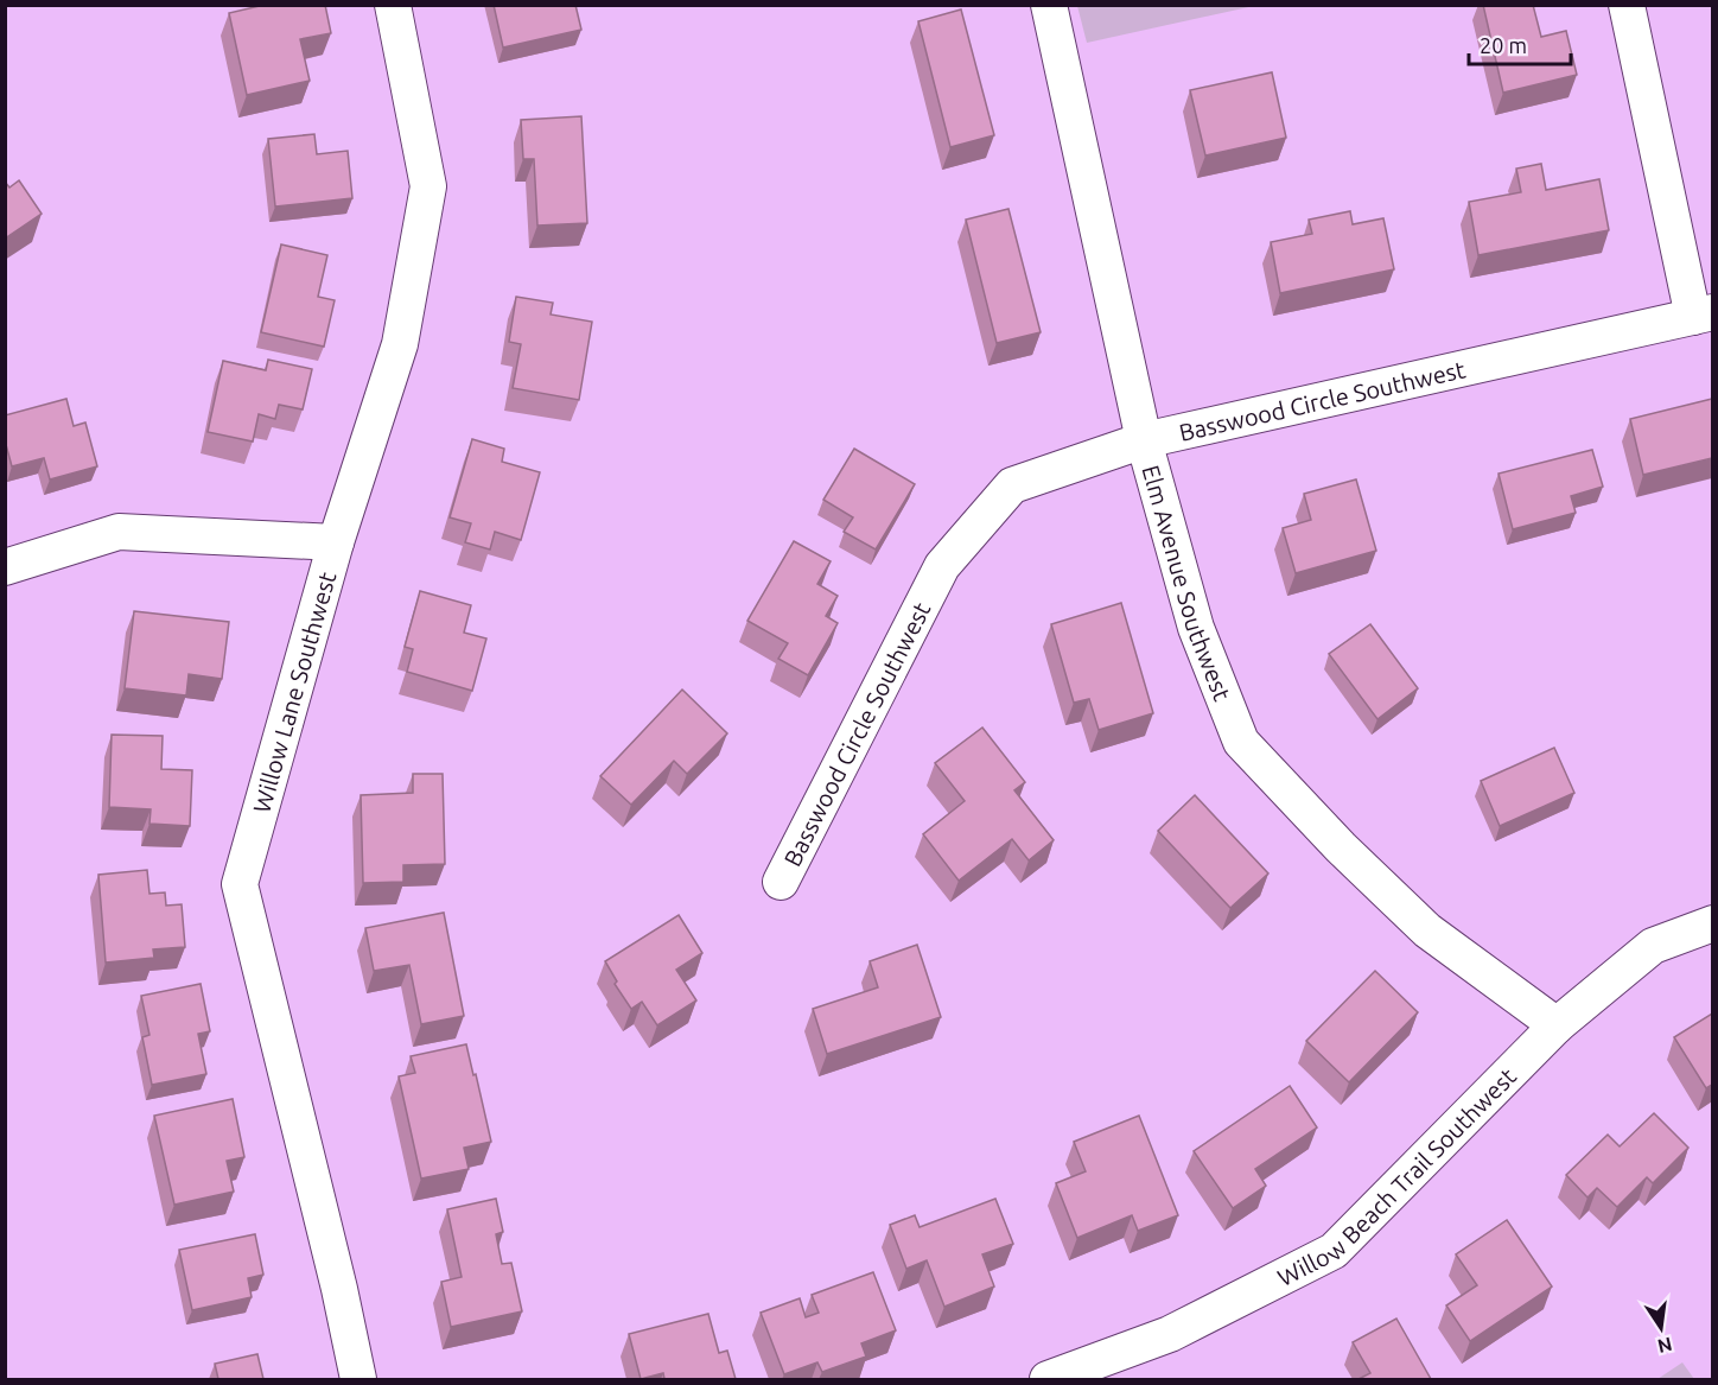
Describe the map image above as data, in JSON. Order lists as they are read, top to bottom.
{
  "streets": {
    "street": [
      "Basswood Circle Southwest",
      "Elm Avenue Southwest",
      "Willow Lane Southwest",
      "Willow Beach Trail Southwest"
    ]
  },
  "crossings": [
    ["Basswood Circle Southwest", "Elm Avenue Southwest"],
    ["Elm Avenue Southwest", "Willow Beach Trail Southwest"]
  ],
  "scale_bar": "20 m",
  "north": "bottom"
}
